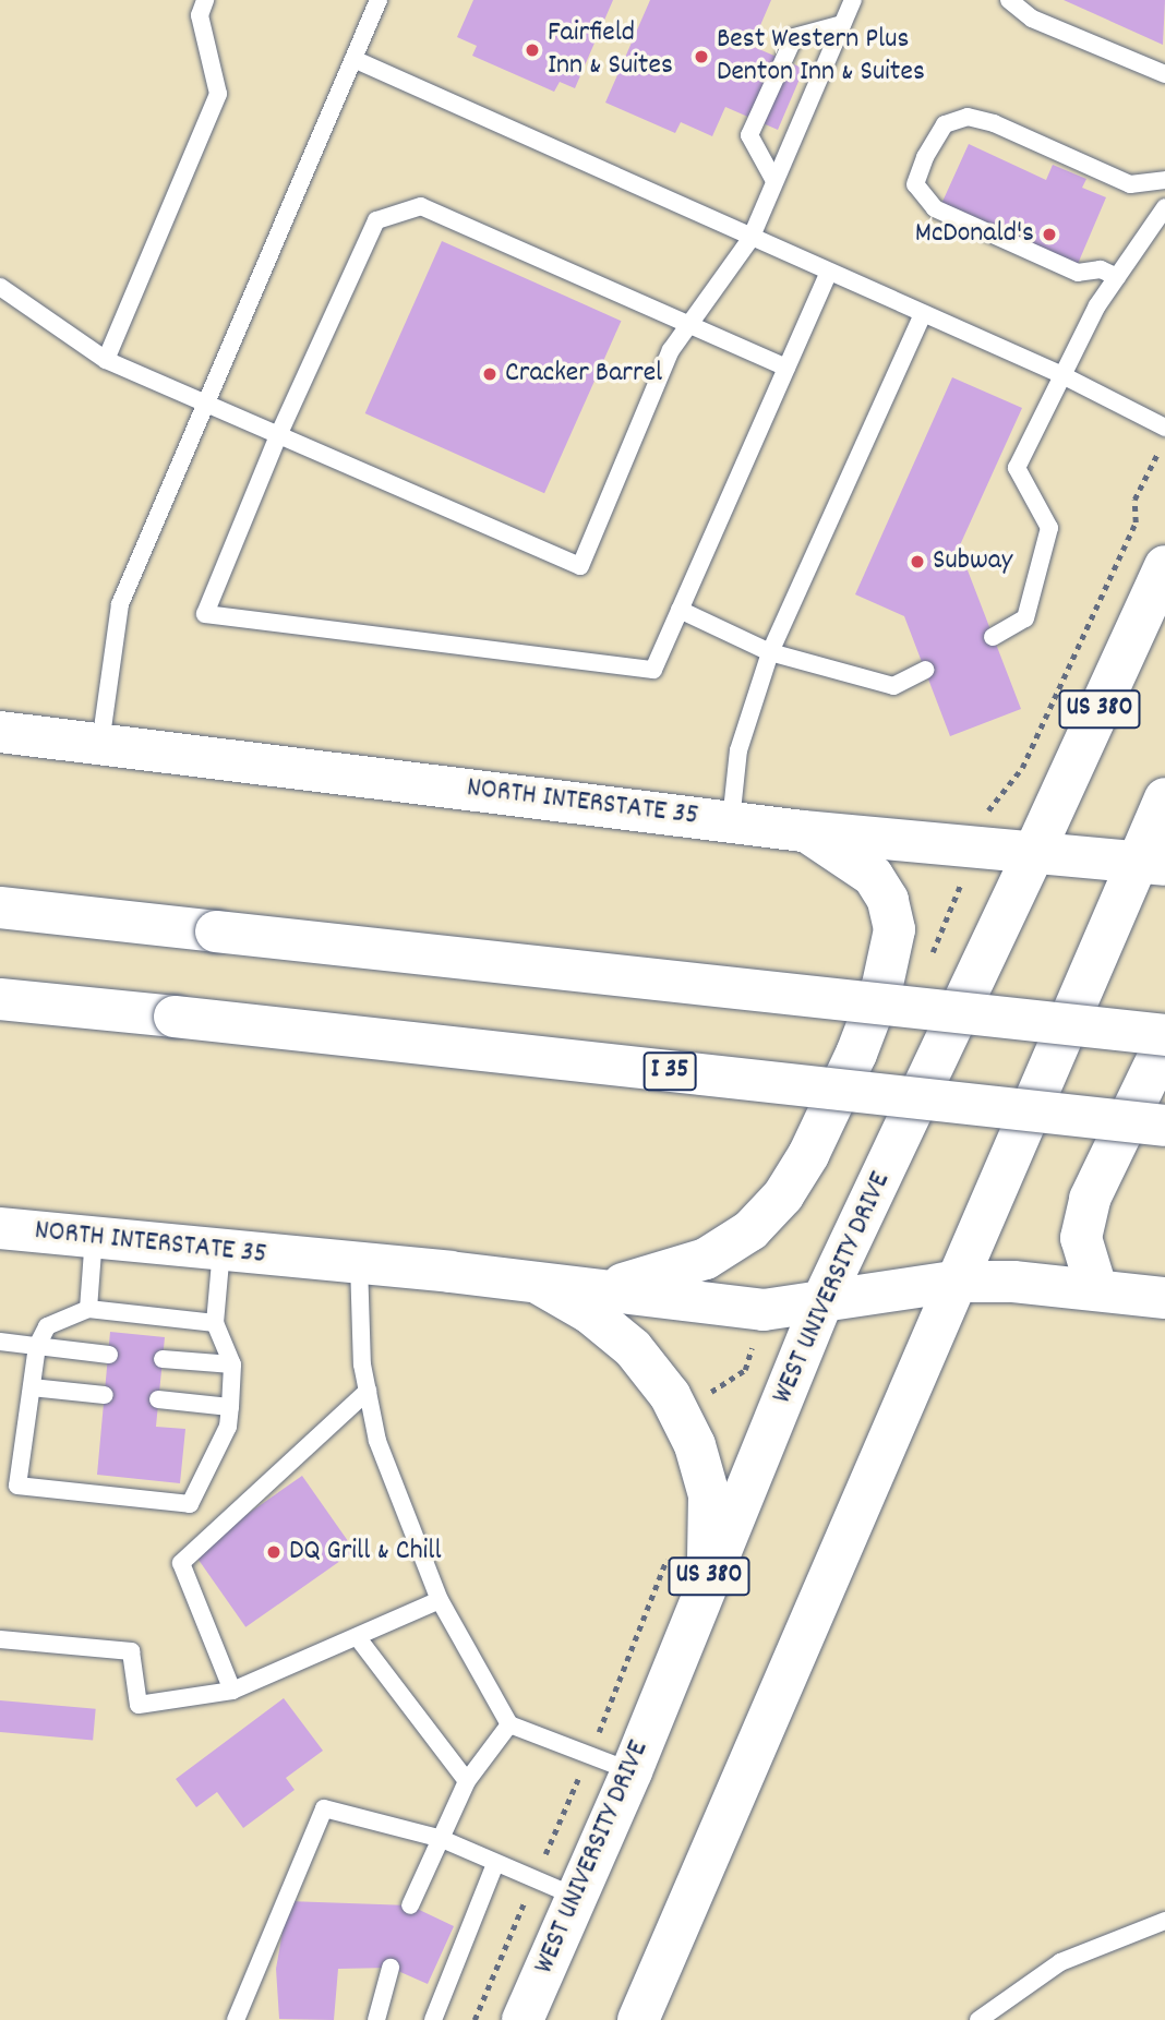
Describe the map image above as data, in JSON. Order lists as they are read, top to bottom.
{
  "streets": {
    "main road": [
      "US 380",
      "NORTH INTERSTATE 35",
      "I 35",
      "WEST UNIVERSITY DRIVE"
    ]
  },
  "crossings": [
    ["NORTH INTERSTATE 35", "WEST UNIVERSITY DRIVE"]
  ],
  "places": [
    "Fairfield Inn & Suites",
    "Best Western Plus Denton Inn & Suites",
    "McDonald's",
    "Cracker Barrel",
    "Subway",
    "DQ Grill & Chill"
  ]
}
